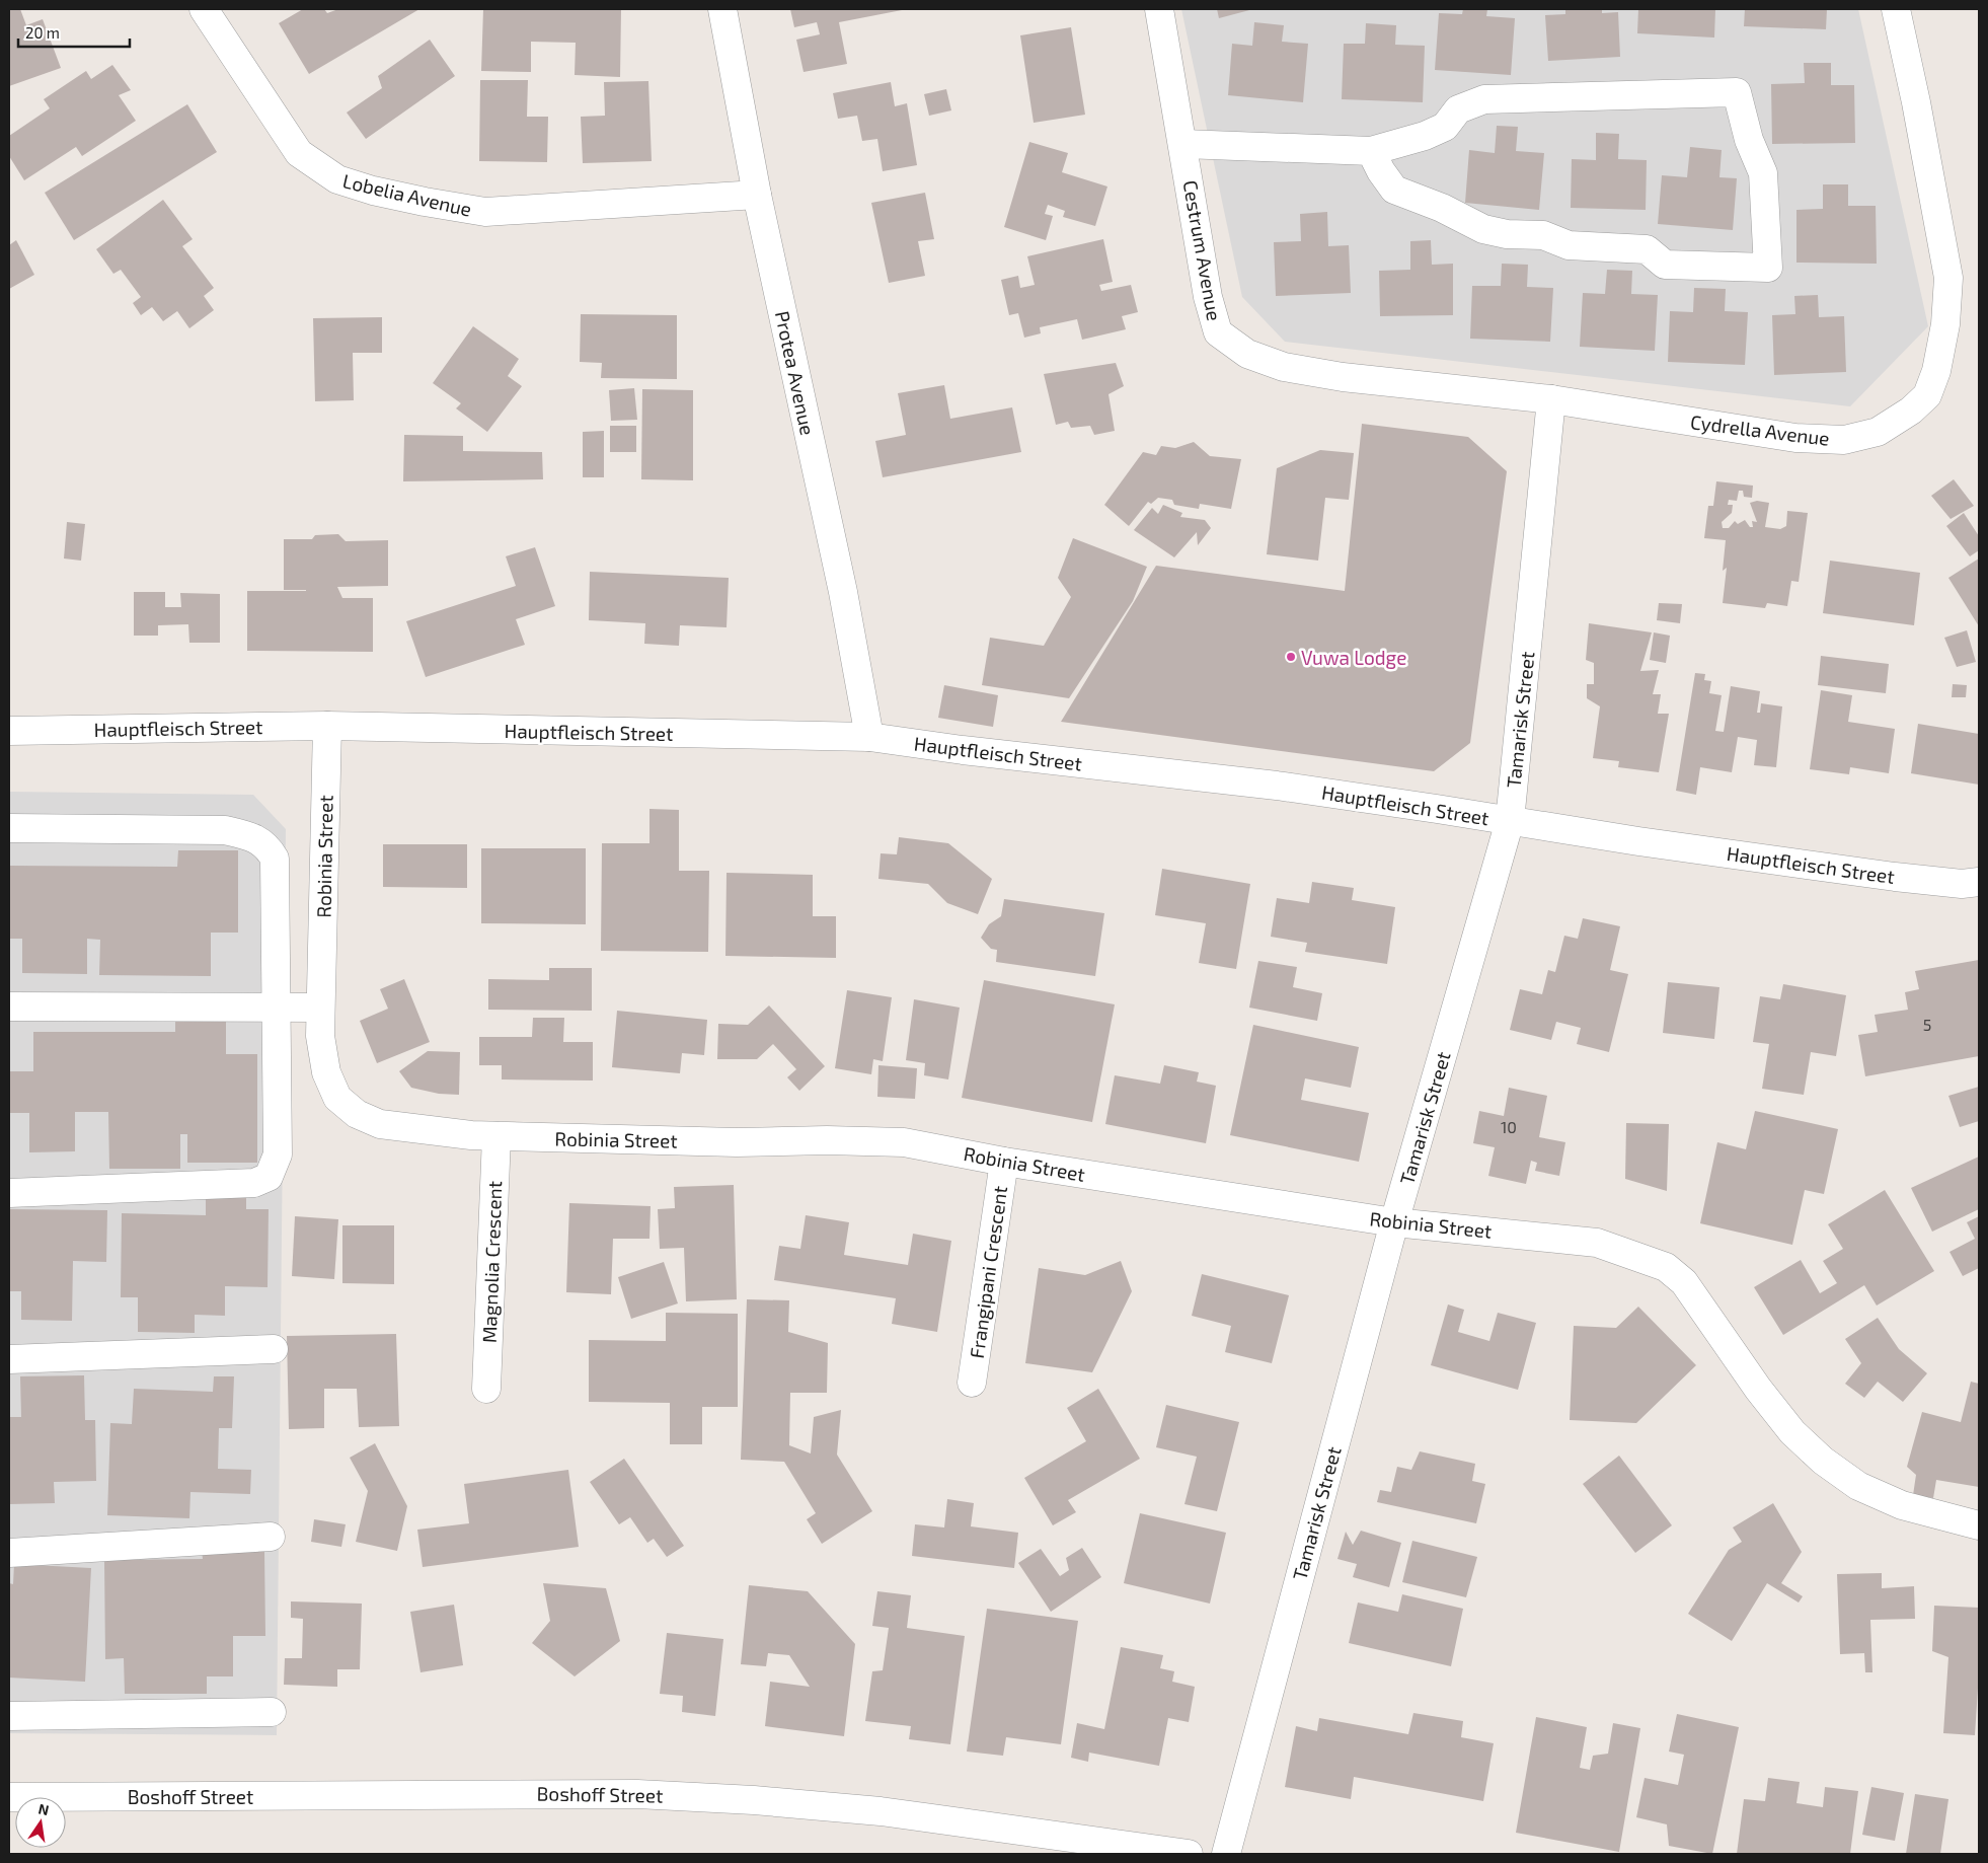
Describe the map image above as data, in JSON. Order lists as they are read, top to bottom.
{
  "streets": {
    "street": [
      "Lobelia Avenue",
      "Cestrum Avenue",
      "Protea Avenue",
      "Cydrella Avenue",
      "Tamarisk Street",
      "Hauptfleisch Street",
      "Robinia Street",
      "Magnolia Crescent",
      "Frangipani Crescent",
      "Boshoff Street"
    ]
  },
  "crossings": [
    ["Lobelia Avenue", "Protea Avenue"],
    ["Cestrum Avenue", "Cydrella Avenue"],
    ["Cestrum Avenue", "Tamarisk Street"],
    ["Protea Avenue", "Hauptfleisch Street"],
    ["Cydrella Avenue", "Tamarisk Street"],
    ["Tamarisk Street", "Hauptfleisch Street"],
    ["Tamarisk Street", "Robinia Street"],
    ["Hauptfleisch Street", "Robinia Street"],
    ["Robinia Street", "Magnolia Crescent"],
    ["Robinia Street", "Frangipani Crescent"]
  ],
  "places": ["Vuwa Lodge"],
  "house_numbers": ["5", "10"],
  "scale_bar": "20 m",
  "north": "top"
}
